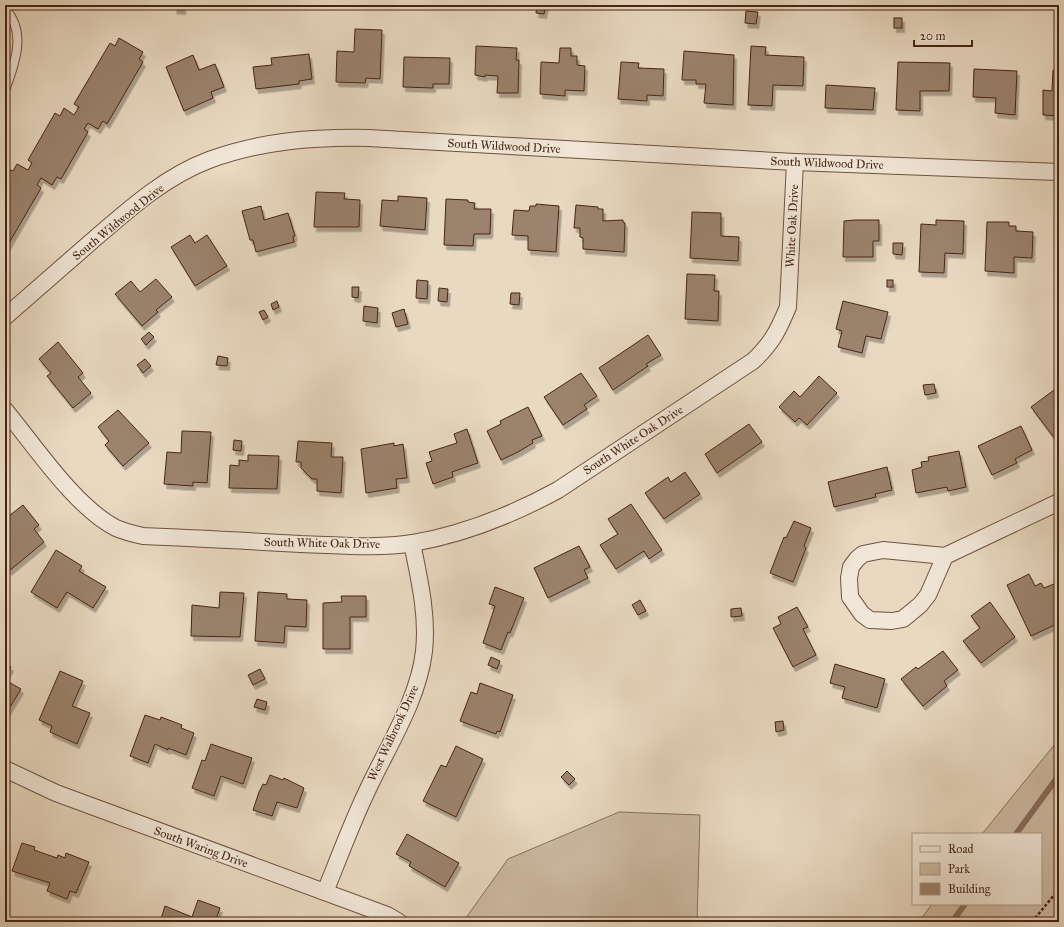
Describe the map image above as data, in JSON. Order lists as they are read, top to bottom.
{
  "streets": {
    "street": [
      "South Wildwood Drive",
      "White Oak Drive",
      "South White Oak Drive",
      "West Walbrook Drive",
      "South Waring Drive"
    ]
  },
  "crossings": [
    ["South Wildwood Drive", "White Oak Drive"],
    ["White Oak Drive", "South White Oak Drive"],
    ["South White Oak Drive", "West Walbrook Drive"],
    ["West Walbrook Drive", "South Waring Drive"]
  ],
  "legend": ["Road", "Park", "Building"],
  "scale_bar": "20 m"
}
